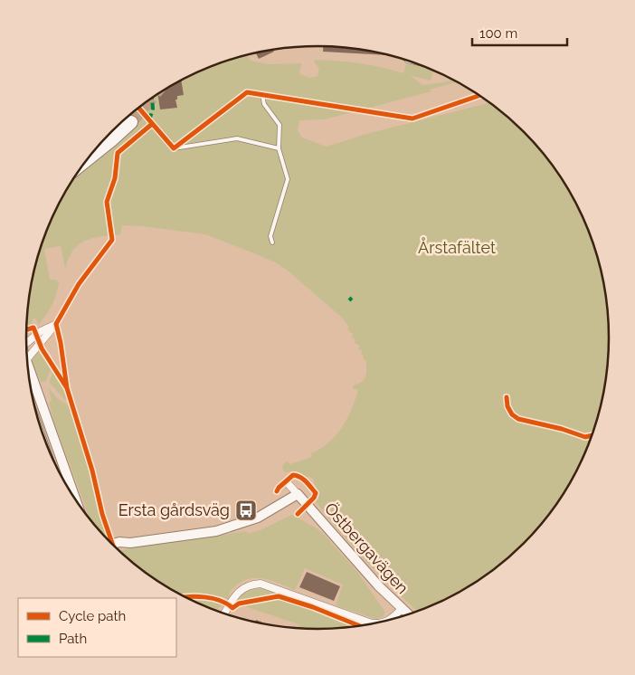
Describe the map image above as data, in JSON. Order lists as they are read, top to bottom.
{
  "streets": {
    "street": ["Östbergavägen"]
  },
  "parks": ["Årstafältet"],
  "places": {
    "bus stop": ["Ersta gårdsväg"]
  },
  "legend": ["Cycle path", "Path"],
  "scale_bar": "100 m"
}
